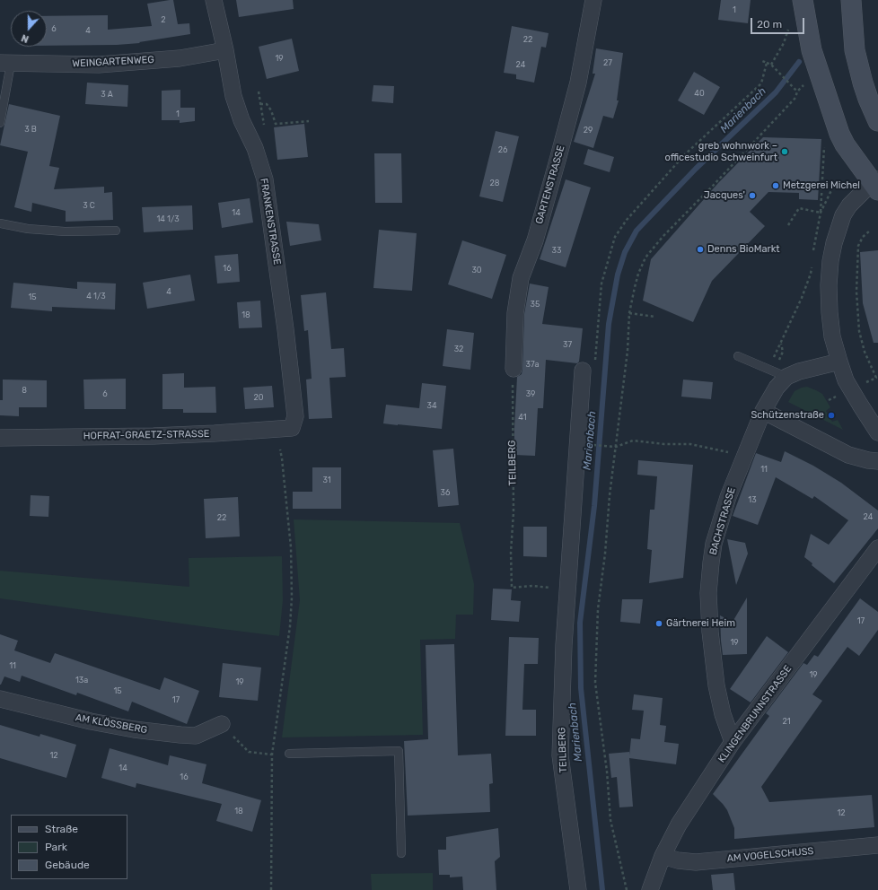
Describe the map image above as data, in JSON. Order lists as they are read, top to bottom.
{
  "streets": {
    "street": [
      "WEINGARTENWEG",
      "GARTENSTRASSE",
      "FRANKENSTRASSE",
      "HOFRAT-GRAETZ-STRASSE",
      "TEILBERG",
      "BACHSTRASSE",
      "KLINGENBRUNNSTRASSE",
      "AM KLÖSSBERG",
      "AM VOGELSCHUSS"
    ]
  },
  "crossings": [
    ["WEINGARTENWEG", "FRANKENSTRASSE"],
    ["GARTENSTRASSE", "TEILBERG"],
    ["FRANKENSTRASSE", "HOFRAT-GRAETZ-STRASSE"],
    ["BACHSTRASSE", "KLINGENBRUNNSTRASSE"],
    ["KLINGENBRUNNSTRASSE", "AM VOGELSCHUSS"]
  ],
  "water": ["Marienbach"],
  "places": [
    "greb wohnwork – officestudio Schweinfurt",
    "Metzgerei Michel",
    "Jacques'",
    "Denns BioMarkt",
    "Schützenstraße",
    "Gärtnerei Heim"
  ],
  "house_numbers": [
    "1",
    "2",
    "6",
    "4",
    "22",
    "19",
    "27",
    "24",
    "40",
    "3 A",
    "1",
    "3 B",
    "29",
    "26",
    "28",
    "3 C",
    "14",
    "14 1/3",
    "33",
    "16",
    "30",
    "4",
    "4 1/3",
    "15",
    "35",
    "18",
    "37",
    "32",
    "37a",
    "8",
    "6",
    "39",
    "20",
    "34",
    "41",
    "11",
    "31",
    "36",
    "13",
    "24",
    "22",
    "17",
    "19",
    "11",
    "19",
    "13a",
    "19",
    "15",
    "17",
    "21",
    "12",
    "14",
    "16",
    "18",
    "12"
  ],
  "legend": ["Straße", "Park", "Gebäude"],
  "scale_bar": "20 m",
  "north": "bottom"
}
